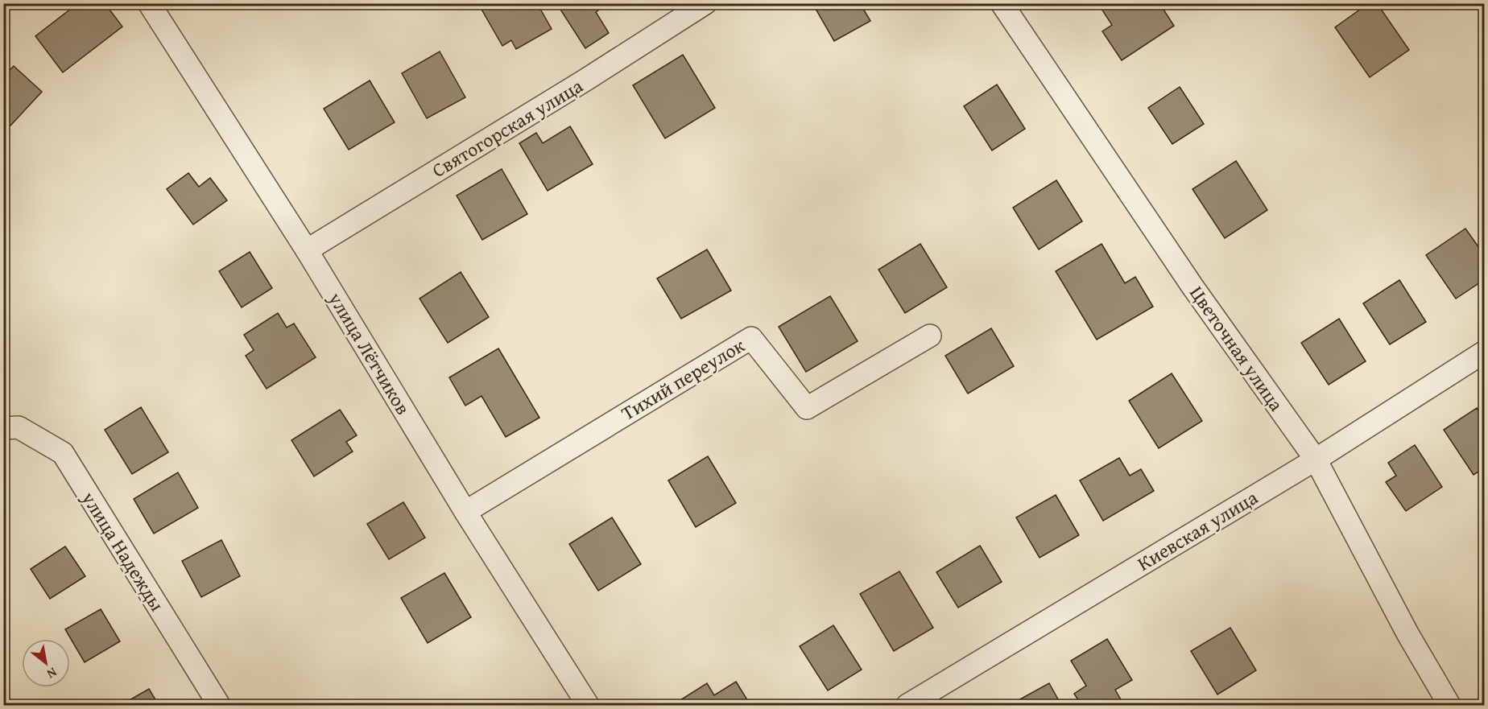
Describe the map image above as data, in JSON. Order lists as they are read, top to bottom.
{
  "streets": {
    "street": [
      "Святогорская улица",
      "Цветочная улица",
      "улица Лётчиков",
      "Тихий переулок",
      "Киевская улица",
      "улица Надежды"
    ]
  },
  "crossings": [
    ["Святогорская улица", "улица Лётчиков"],
    ["Цветочная улица", "Киевская улица"],
    ["улица Лётчиков", "Тихий переулок"]
  ],
  "north": "bottom right"
}
